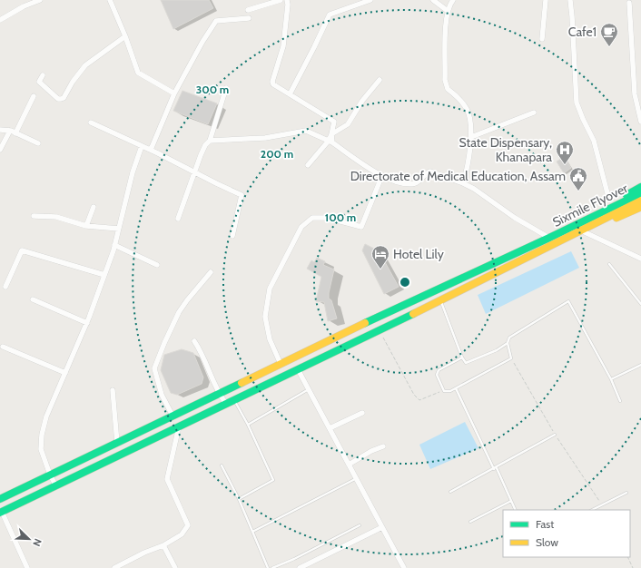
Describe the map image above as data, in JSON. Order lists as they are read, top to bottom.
{
  "streets": {
    "main road": ["Sixmile Flyover"]
  },
  "places": {
    "cafe": ["Cafe1"],
    "hospital": ["State Dispensary, Khanapara"],
    "public building": ["Directorate of Medical Education, Assam"],
    "hotel": ["Hotel Lily"]
  },
  "legend": ["Fast", "Slow"],
  "north": "bottom right",
  "rings": ["300 m", "200 m", "100 m"]
}
